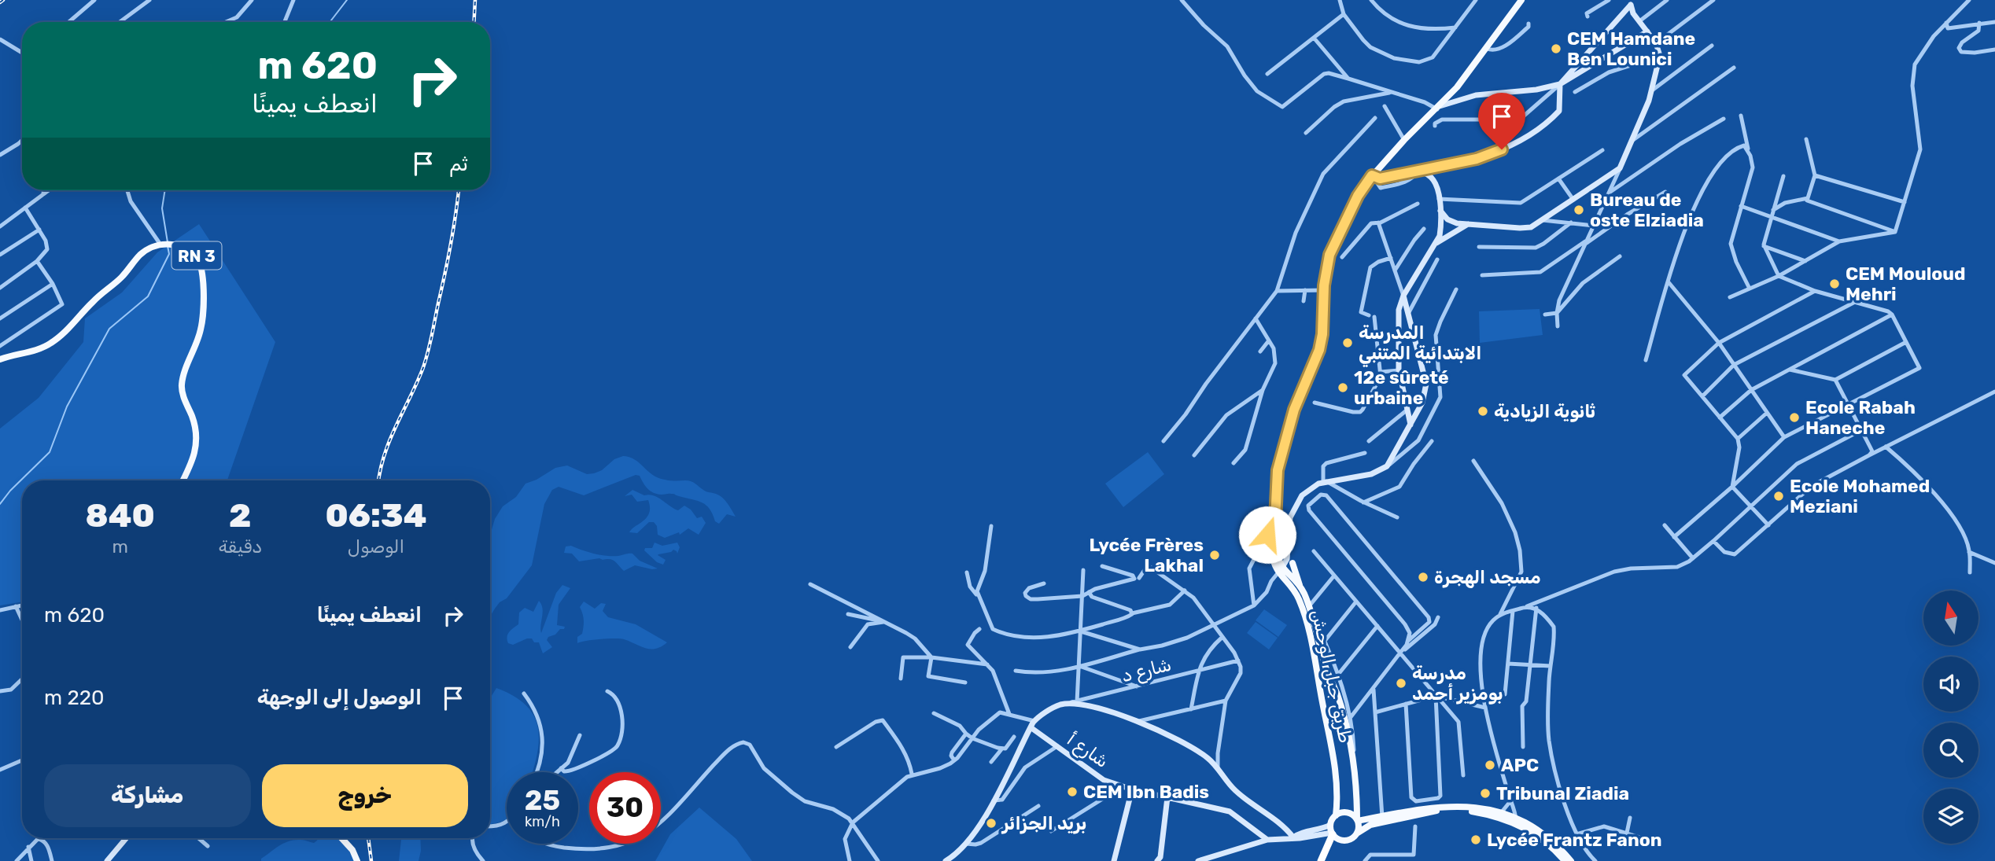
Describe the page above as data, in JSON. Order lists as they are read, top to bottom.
{
  "streets": {
    "main road": ["RN 3", "طريق جبل الوحش", "شارع أ"],
    "street": ["شارع د"]
  },
  "places": [
    "CEM Hamdane Ben Lounici",
    "Bureau de oste Elziadia",
    "CEM Mouloud Mehri",
    "المدرسة الابتدائية المتنبي",
    "12e sûreté urbaine",
    "ثانوية الزيادية",
    "Ecole Rabah Haneche",
    "Ecole Mohamed Meziani",
    "Lycée Frères Lakhal",
    "مسجد الهجرة",
    "مدرسة بومزير أحمد",
    "APC",
    "CEM Ibn Badis",
    "Tribunal Ziadia",
    "بريد الجزائر",
    "Lycée Frantz Fanon"
  ],
  "north": "top",
  "page": {
    "turn": ["620 m", "انعطف يمينًا"],
    "then": "ثم",
    "eta": [
      "06:34",
      "الوصول",
      "2",
      "دقيقة",
      "840",
      "m"
    ],
    "list": [
      {
        "name": "انعطف يمينًا",
        "value": "620 m"
      },
      {
        "name": "الوصول إلى الوجهة",
        "value": "220 m"
      }
    ],
    "buttons": ["خروج", "مشاركة"],
    "speed": "25 km/h",
    "limit": "30"
  }
}
